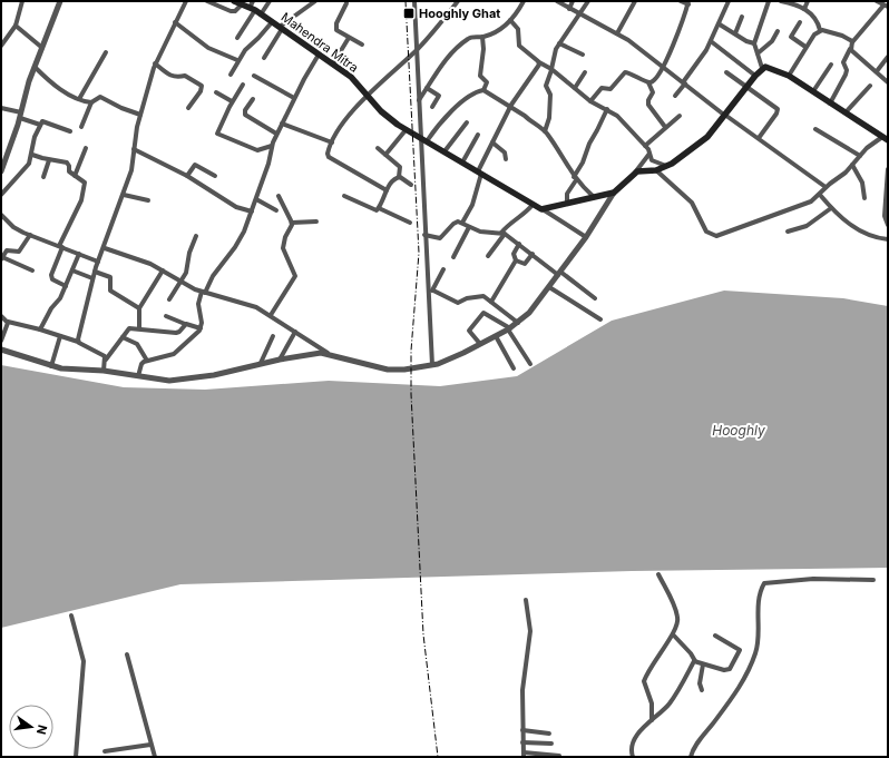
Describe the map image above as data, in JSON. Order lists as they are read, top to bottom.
{
  "streets": {
    "main road": ["Mahendra Mitra"]
  },
  "water": ["Hooghly"],
  "places": {
    "transit": ["Hooghly Ghat"]
  },
  "north": "right"
}
